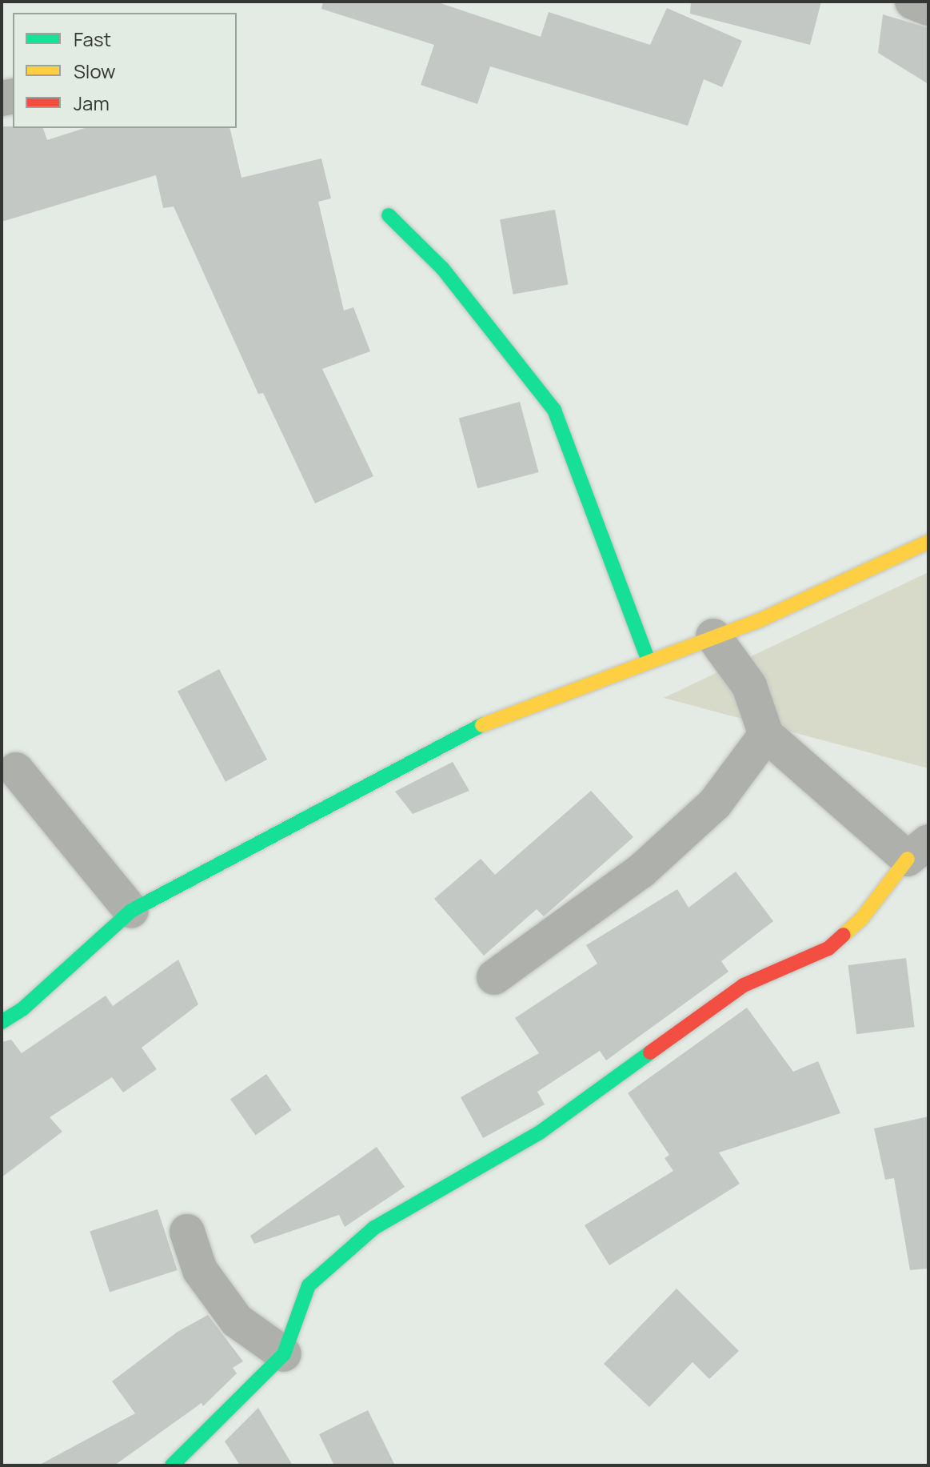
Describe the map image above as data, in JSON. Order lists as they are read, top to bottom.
{
  "legend": ["Fast", "Slow", "Jam"]
}
